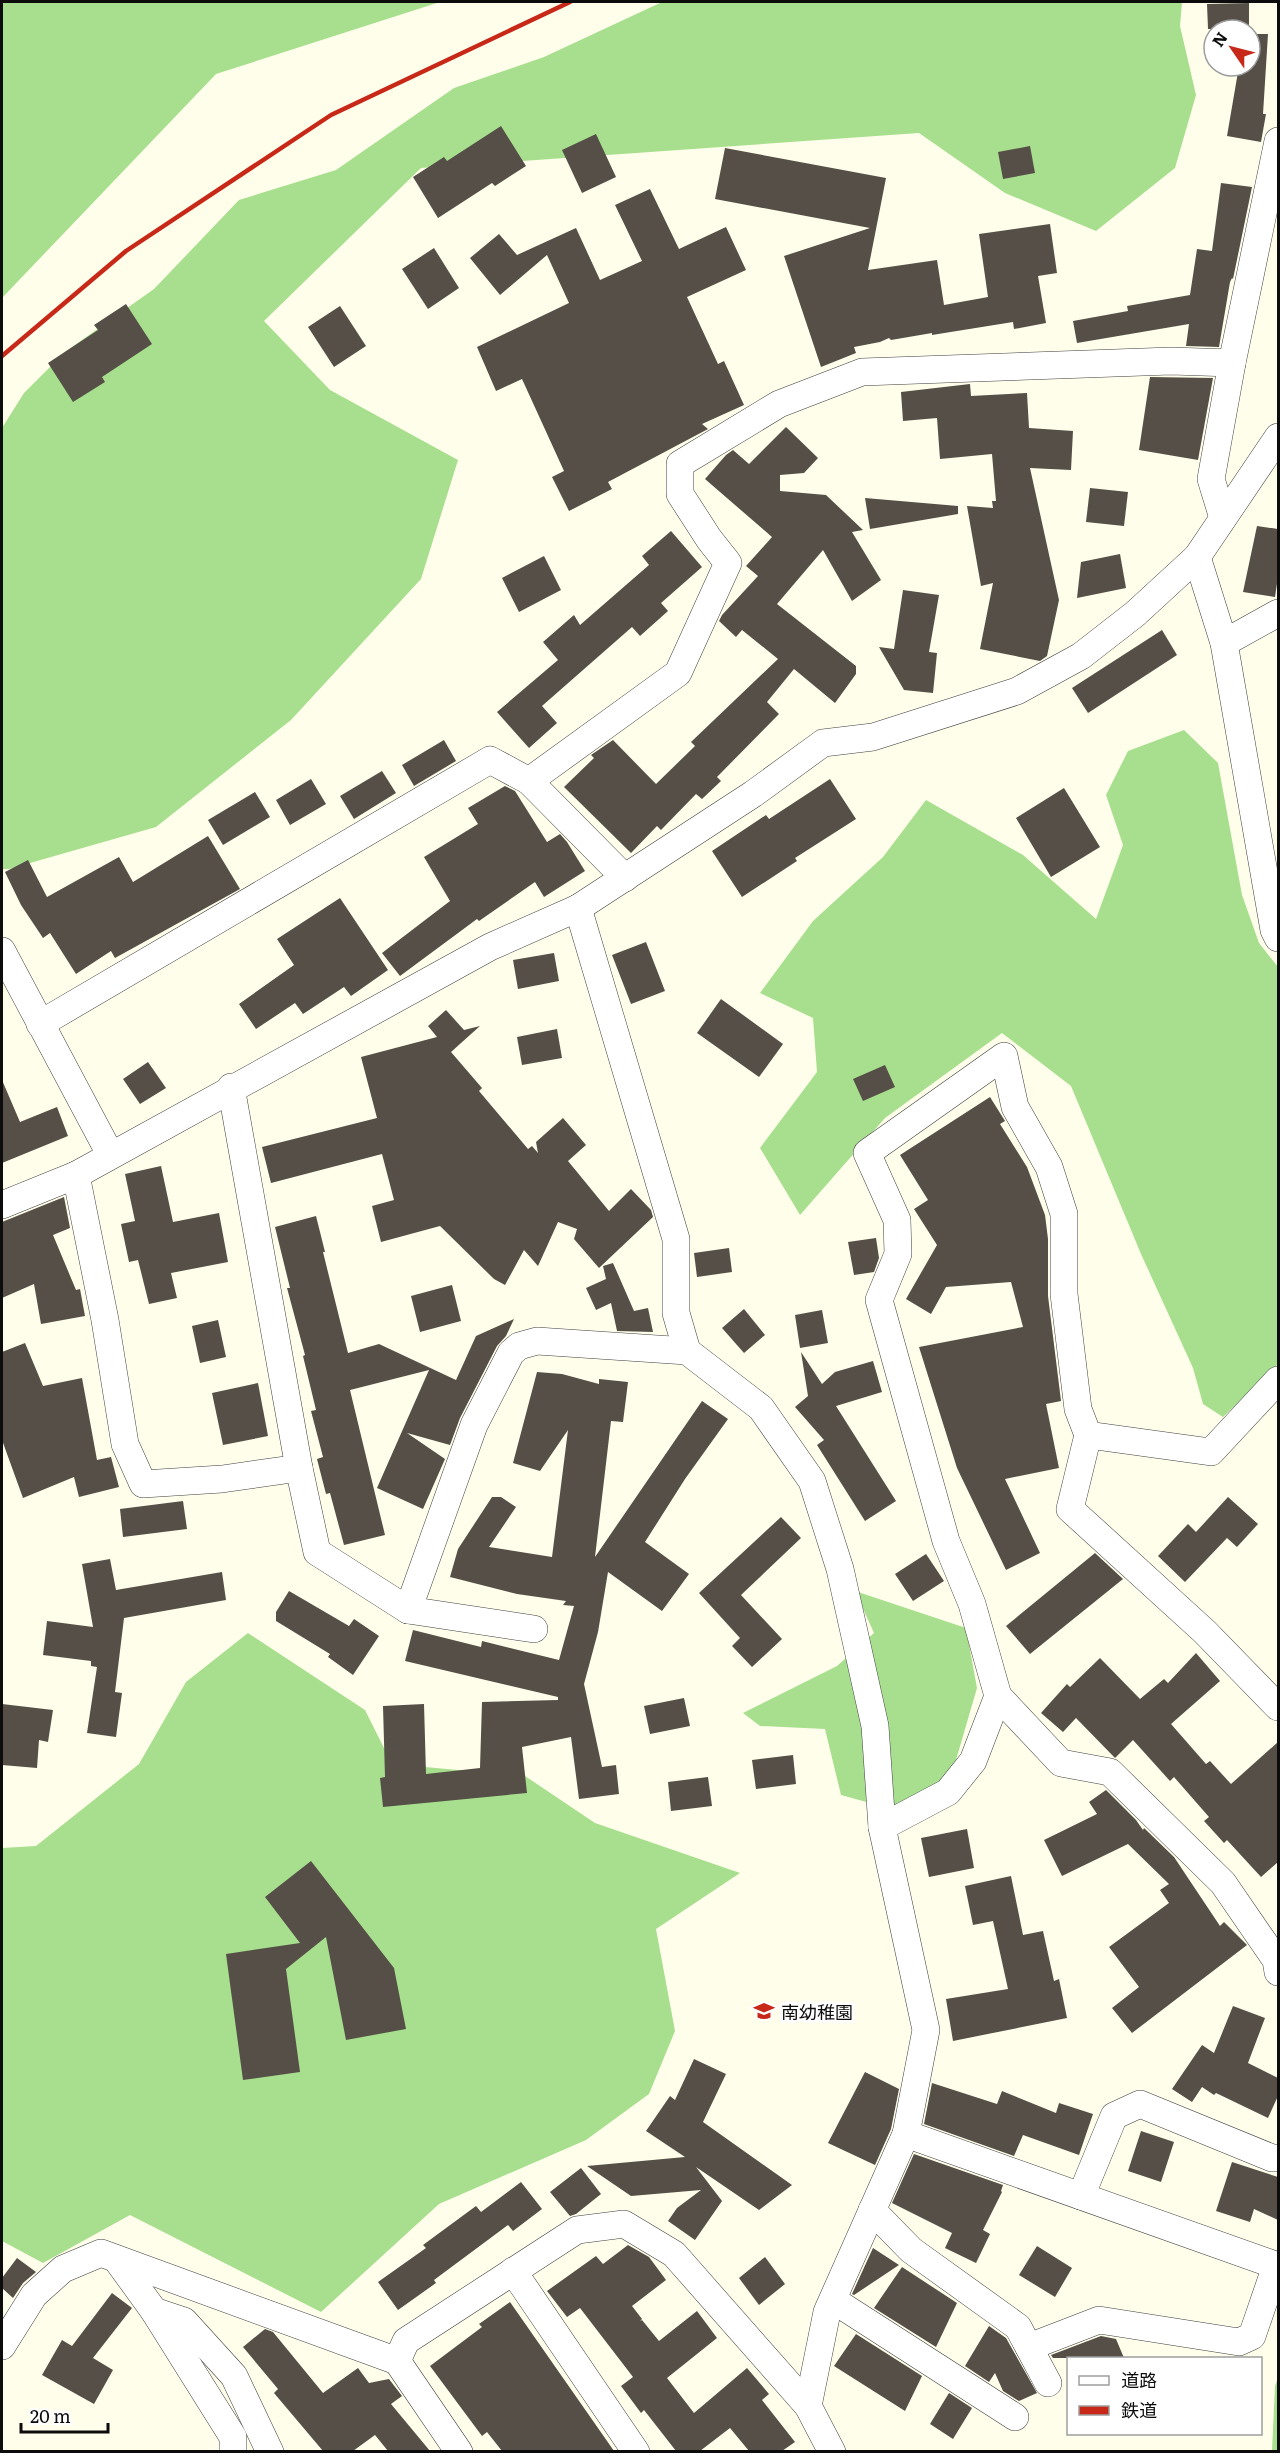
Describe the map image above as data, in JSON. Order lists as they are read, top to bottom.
{
  "places": {
    "school or university": ["南幼稚園"]
  },
  "legend": ["道路", "鉄道"],
  "scale_bar": "20 m",
  "north": "top left"
}
